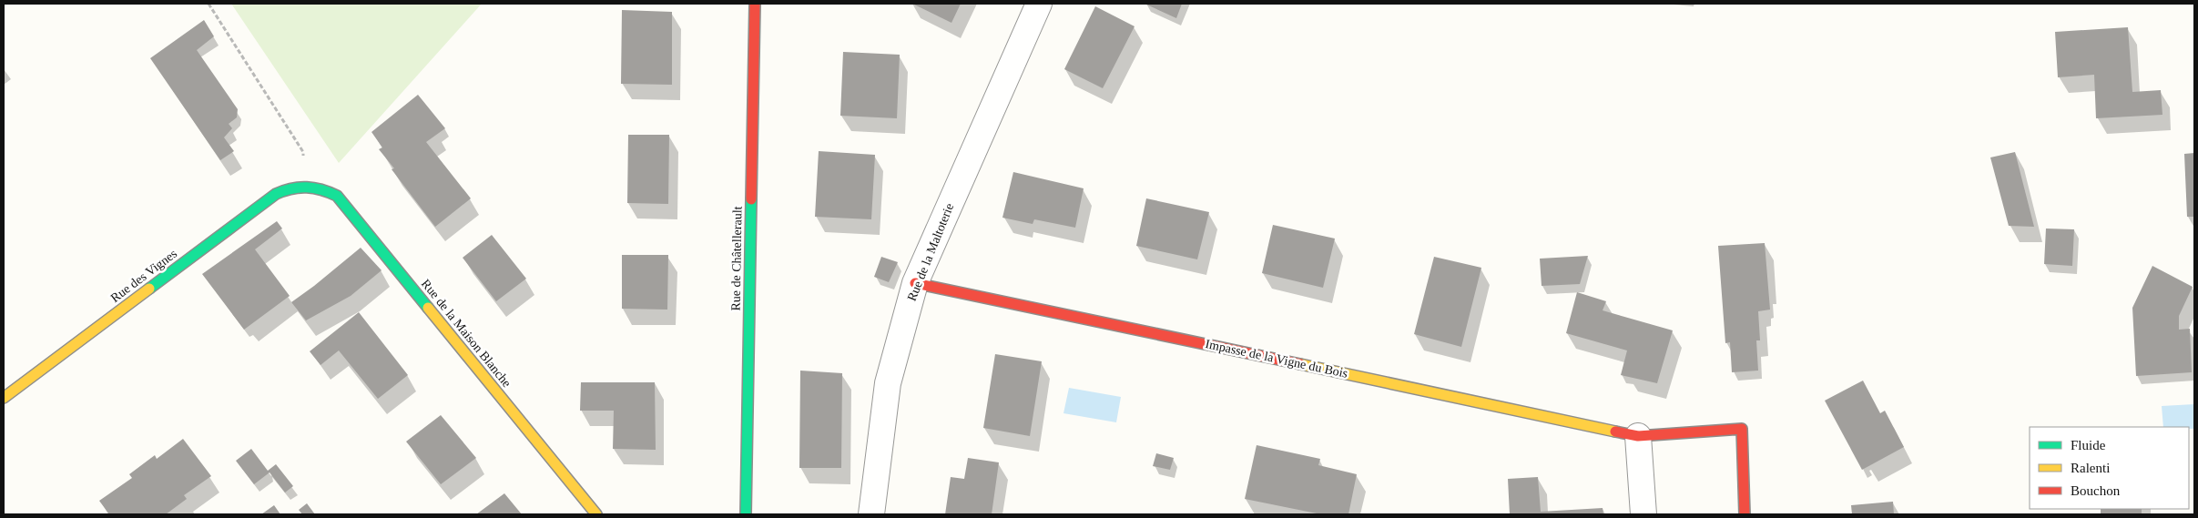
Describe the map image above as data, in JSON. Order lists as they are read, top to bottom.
{
  "streets": {
    "street": [
      "Rue de la Maltoterie",
      "Rue de Châtellerault",
      "Rue des Vignes",
      "Rue de la Maison Blanche",
      "Impasse de la Vigne du Bois"
    ]
  },
  "crossings": [
    ["Rue de la Maltoterie", "Impasse de la Vigne du Bois"],
    ["Rue des Vignes", "Rue de la Maison Blanche"]
  ],
  "legend": ["Fluide", "Ralenti", "Bouchon"]
}
